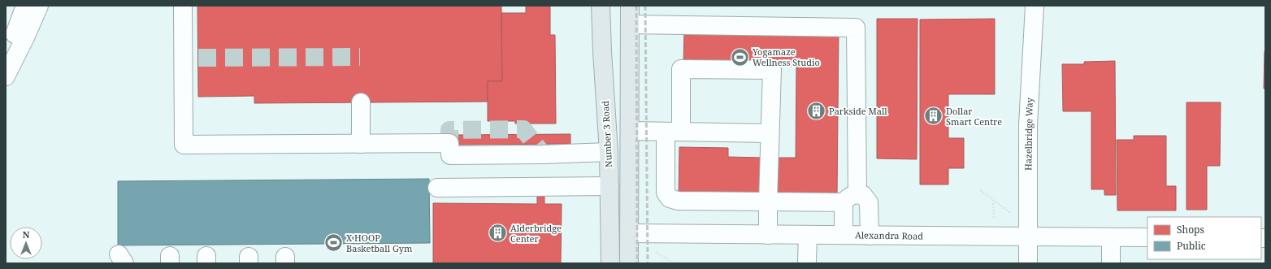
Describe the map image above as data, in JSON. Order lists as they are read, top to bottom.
{
  "streets": {
    "main road": ["Number 3 Road"],
    "street": ["Hazelbridge Way", "Alexandra Road"]
  },
  "crossings": [
    ["Hazelbridge Way", "Alexandra Road"]
  ],
  "places": {
    "sports": ["Yogamaze Wellness Studio", "X HOOP Basketball Gym"],
    "building": ["Parkside Mall", "Dollar Smart Centre", "Alderbridge Center"]
  },
  "legend": ["Shops", "Public"],
  "north": "top"
}
